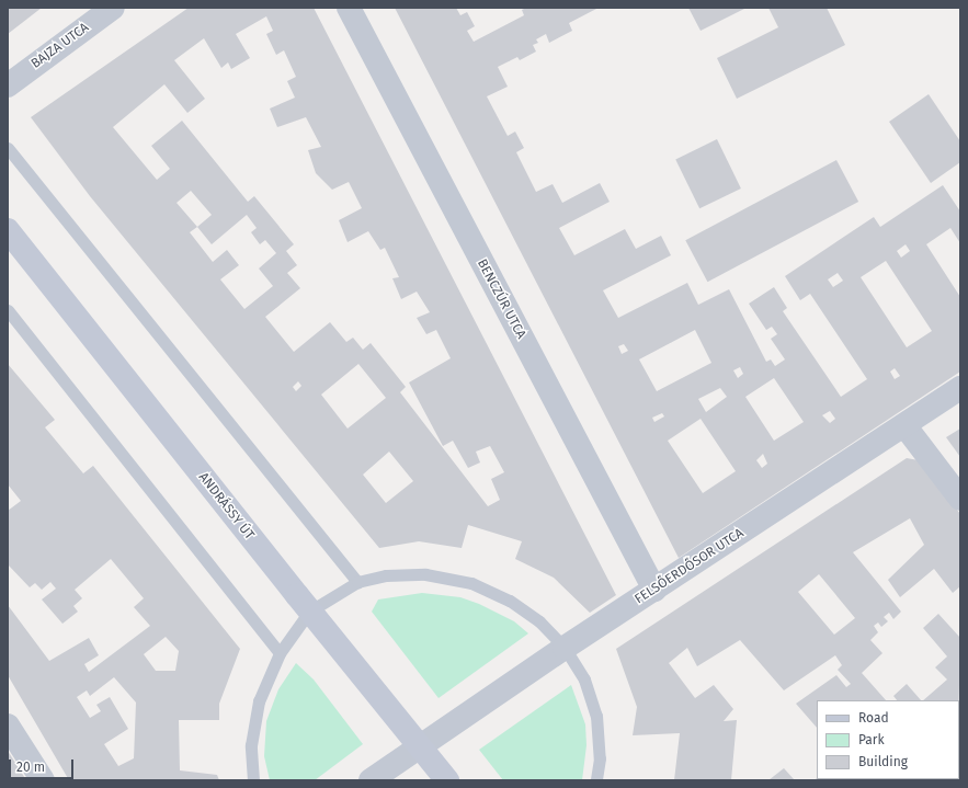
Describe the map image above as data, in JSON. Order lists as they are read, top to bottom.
{
  "streets": {
    "main road": ["ANDRÁSSY ÚT"],
    "street": ["BAJZA UTCA", "BENCZÚR UTCA", "FELSŐERDŐSOR UTCA"]
  },
  "crossings": [
    ["BENCZÚR UTCA", "FELSŐERDŐSOR UTCA"],
    ["ANDRÁSSY ÚT", "FELSŐERDŐSOR UTCA"]
  ],
  "legend": ["Road", "Park", "Building"],
  "scale_bar": "20 m"
}
